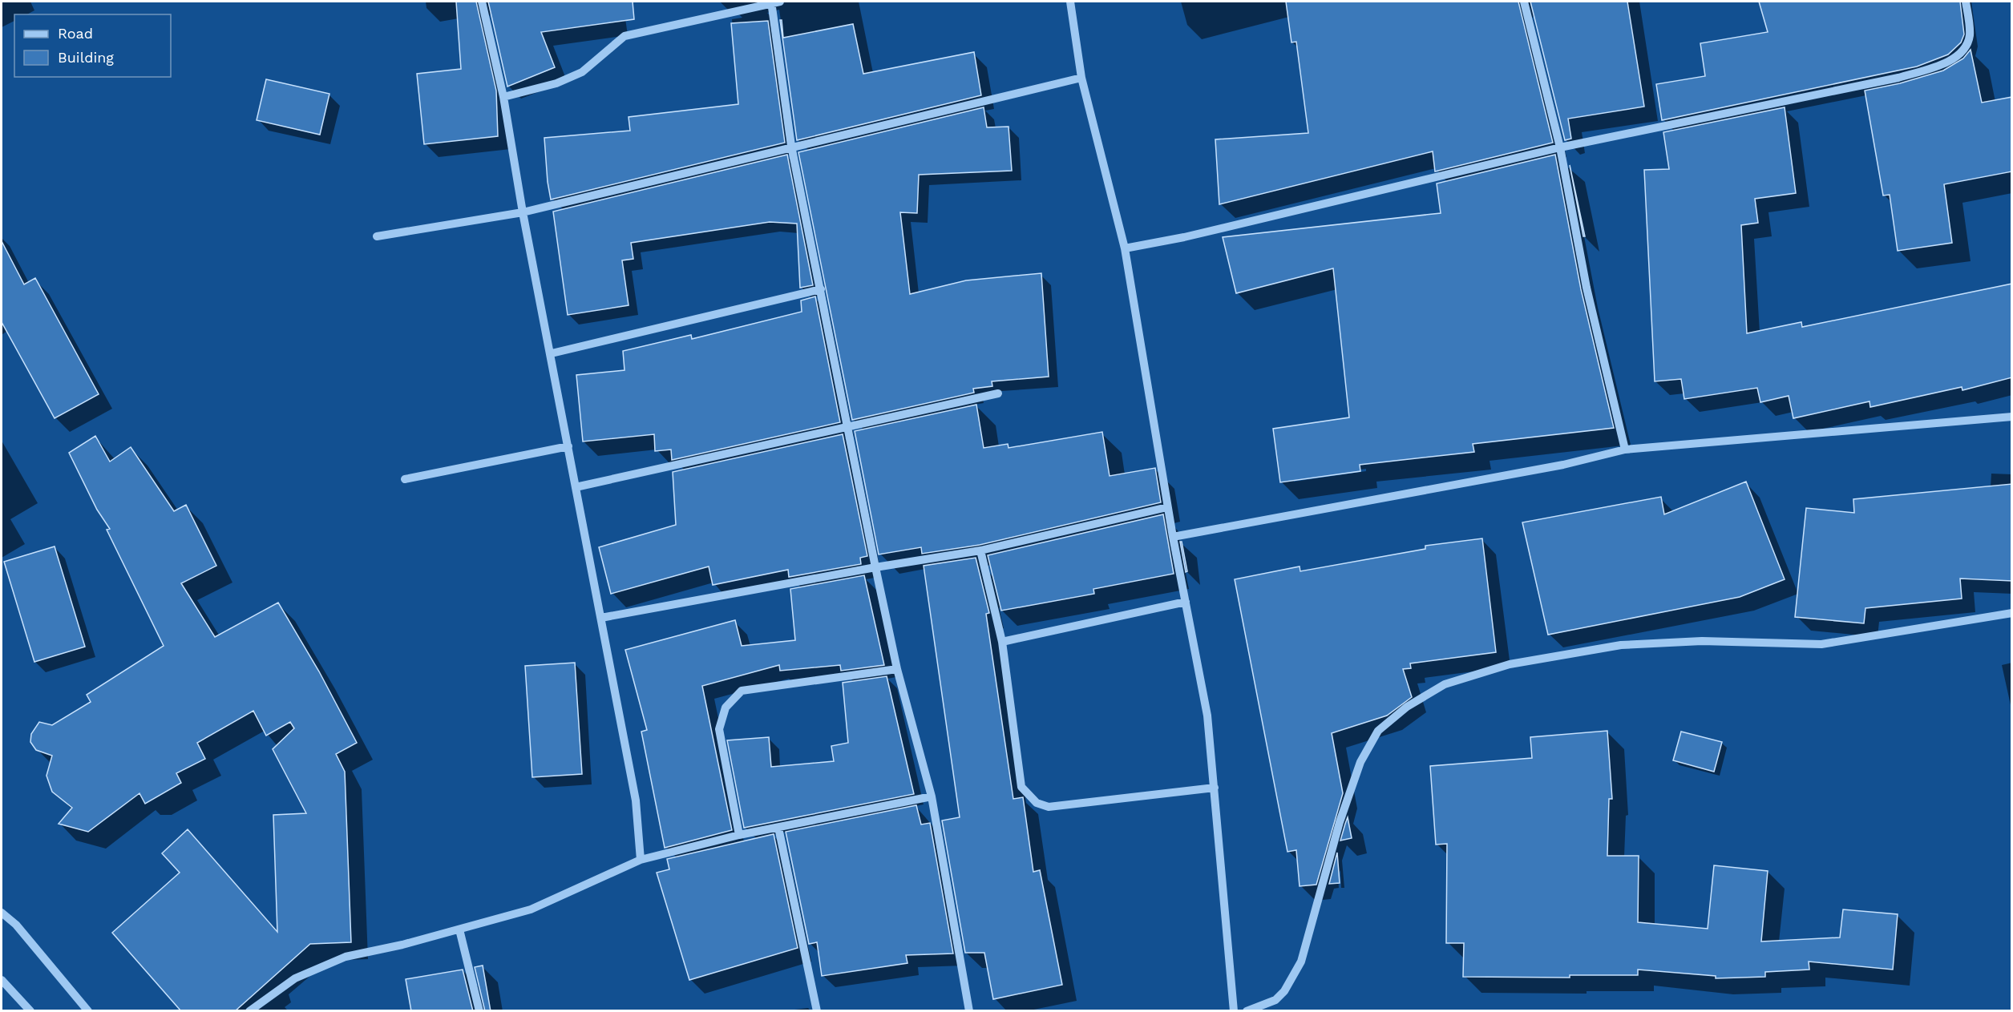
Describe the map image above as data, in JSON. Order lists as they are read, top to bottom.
{
  "legend": ["Road", "Building"]
}
